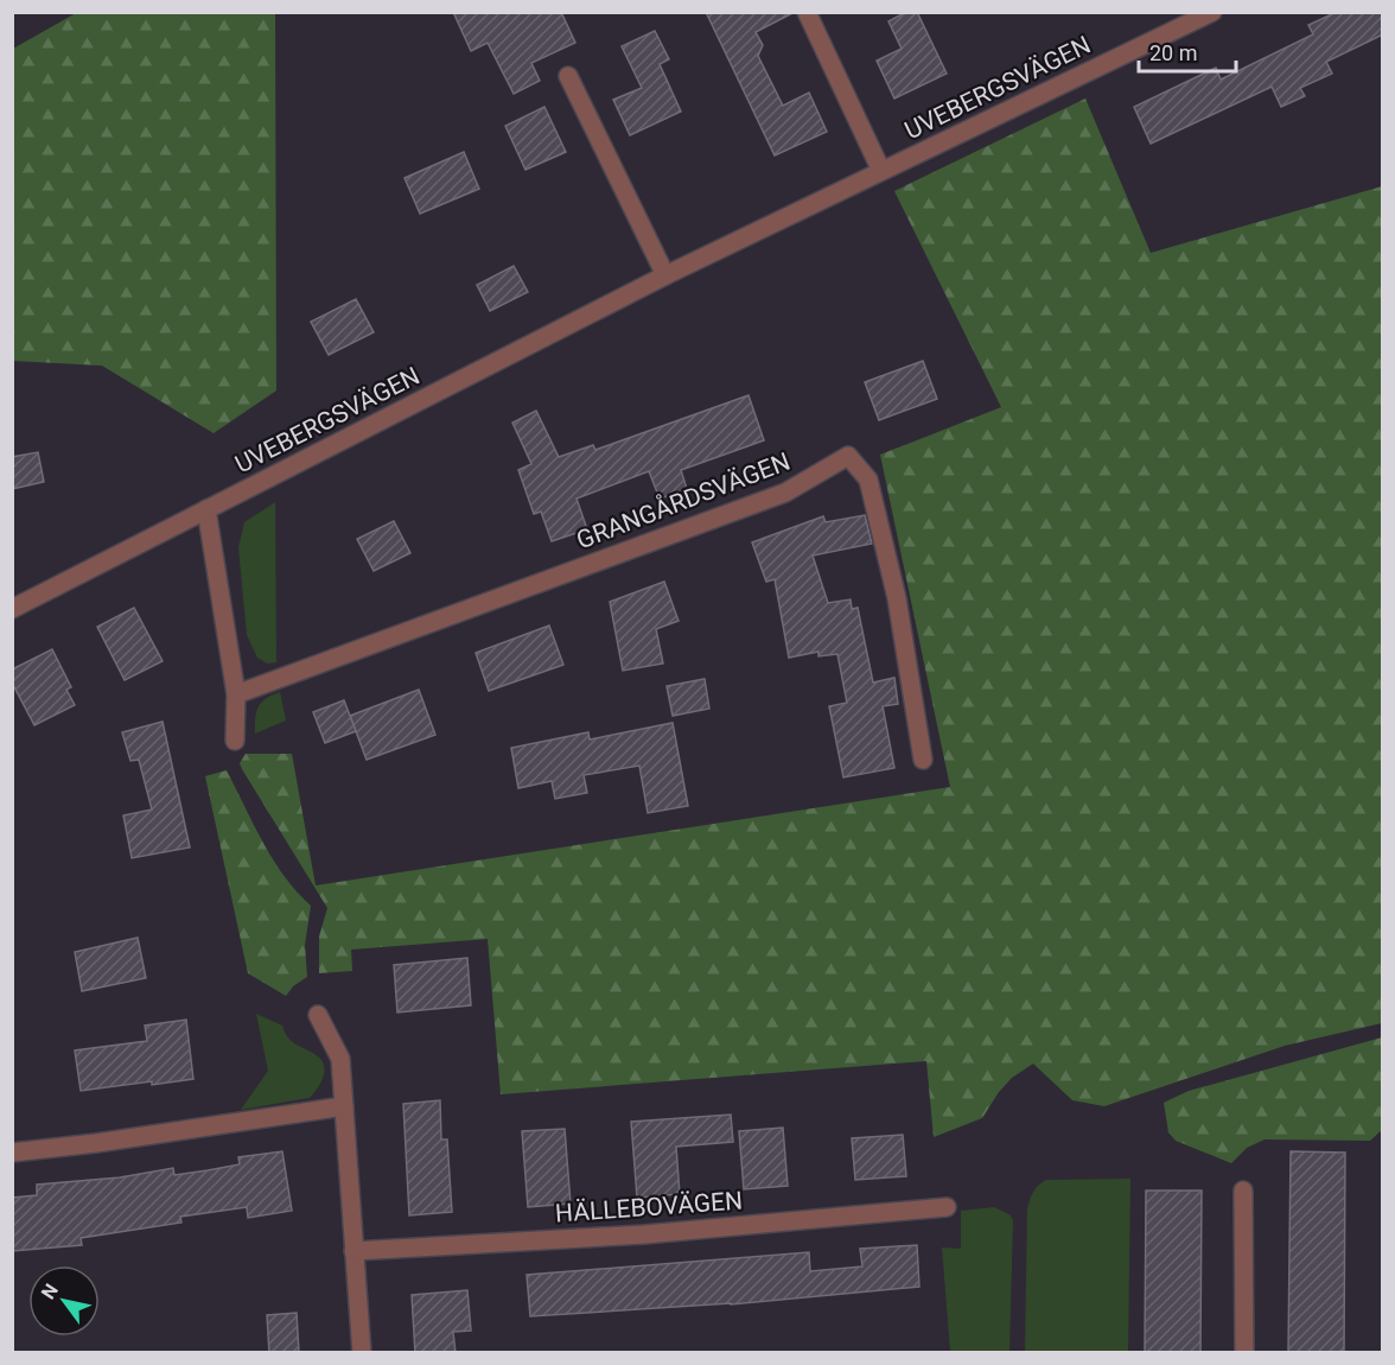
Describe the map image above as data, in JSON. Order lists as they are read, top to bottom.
{
  "streets": {
    "street": ["UVEBERGSVÄGEN", "GRANGÅRDSVÄGEN", "HÄLLEBOVÄGEN"]
  },
  "scale_bar": "20 m",
  "north": "top left"
}
